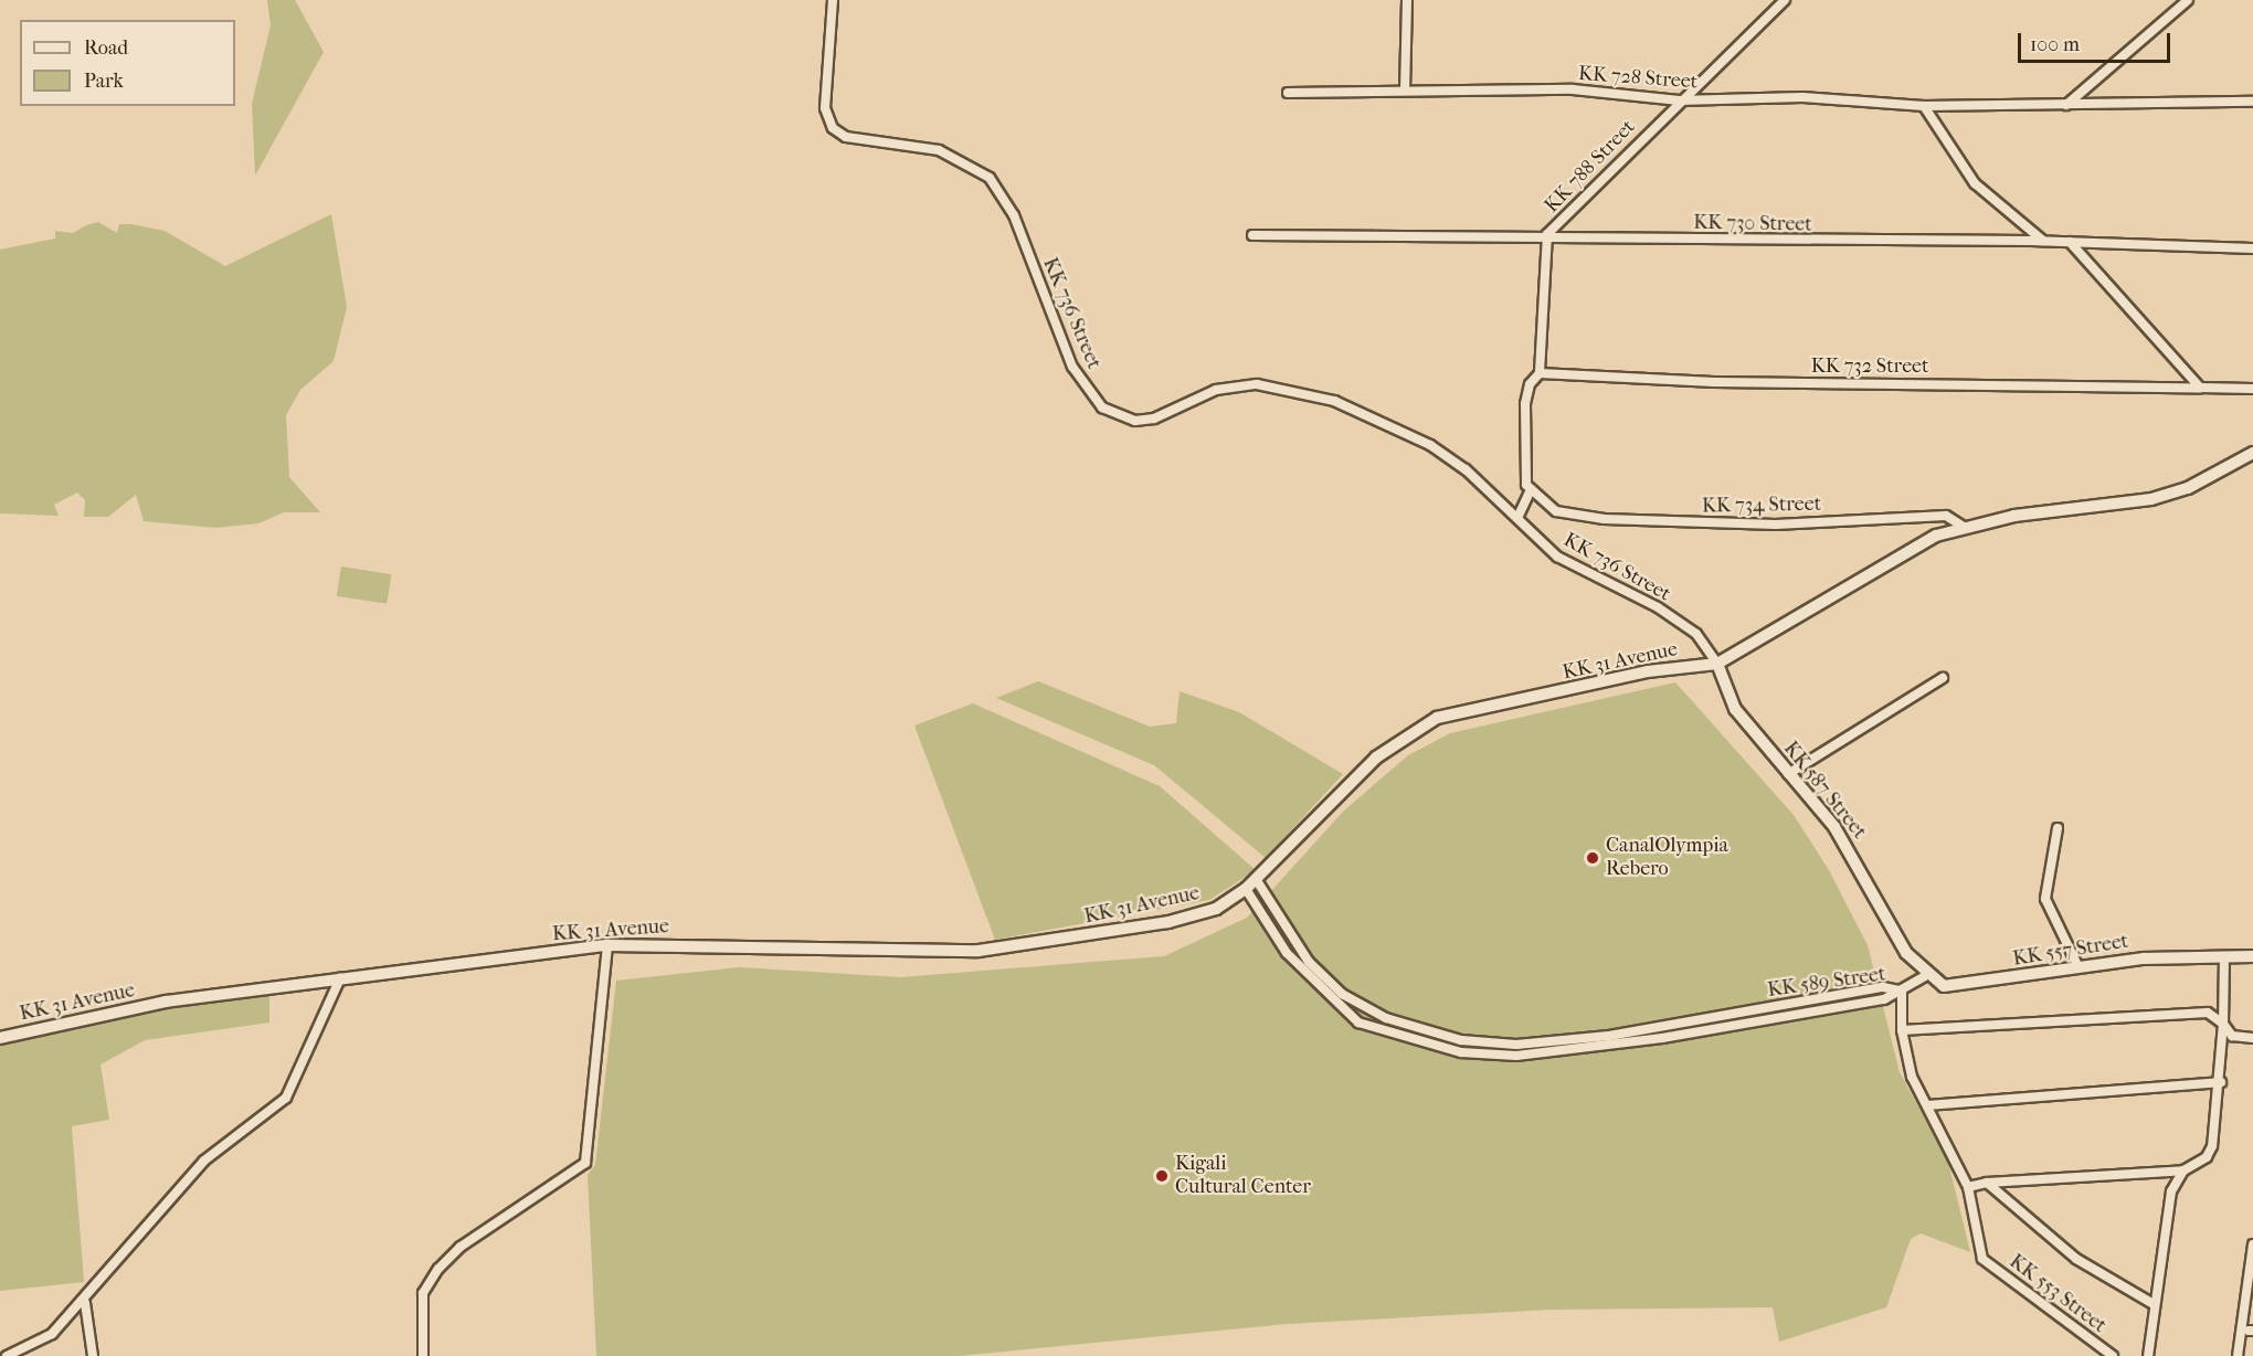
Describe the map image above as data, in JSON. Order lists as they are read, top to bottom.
{
  "streets": {
    "main road": ["KK 31 Avenue", "KK 587 Street", "KK 557 Street"],
    "street": [
      "KK 728 Street",
      "KK 788 Street",
      "KK 730 Street",
      "KK 736 Street",
      "KK 732 Street",
      "KK 734 Street",
      "KK 589 Street",
      "KK 553 Street"
    ]
  },
  "crossings": [
    ["KK 728 Street", "KK 788 Street"],
    ["KK 788 Street", "KK 730 Street"],
    ["KK 788 Street", "KK 732 Street"],
    ["KK 788 Street", "KK 734 Street"],
    ["KK 736 Street", "KK 31 Avenue"],
    ["KK 736 Street", "KK 587 Street"],
    ["KK 734 Street", "KK 31 Avenue"],
    ["KK 31 Avenue", "KK 587 Street"],
    ["KK 31 Avenue", "KK 589 Street"],
    ["KK 587 Street", "KK 557 Street"]
  ],
  "places": ["CanalOlympia Rebero", "Kigali Cultural Center"],
  "legend": ["Road", "Park"],
  "scale_bar": "100 m"
}
